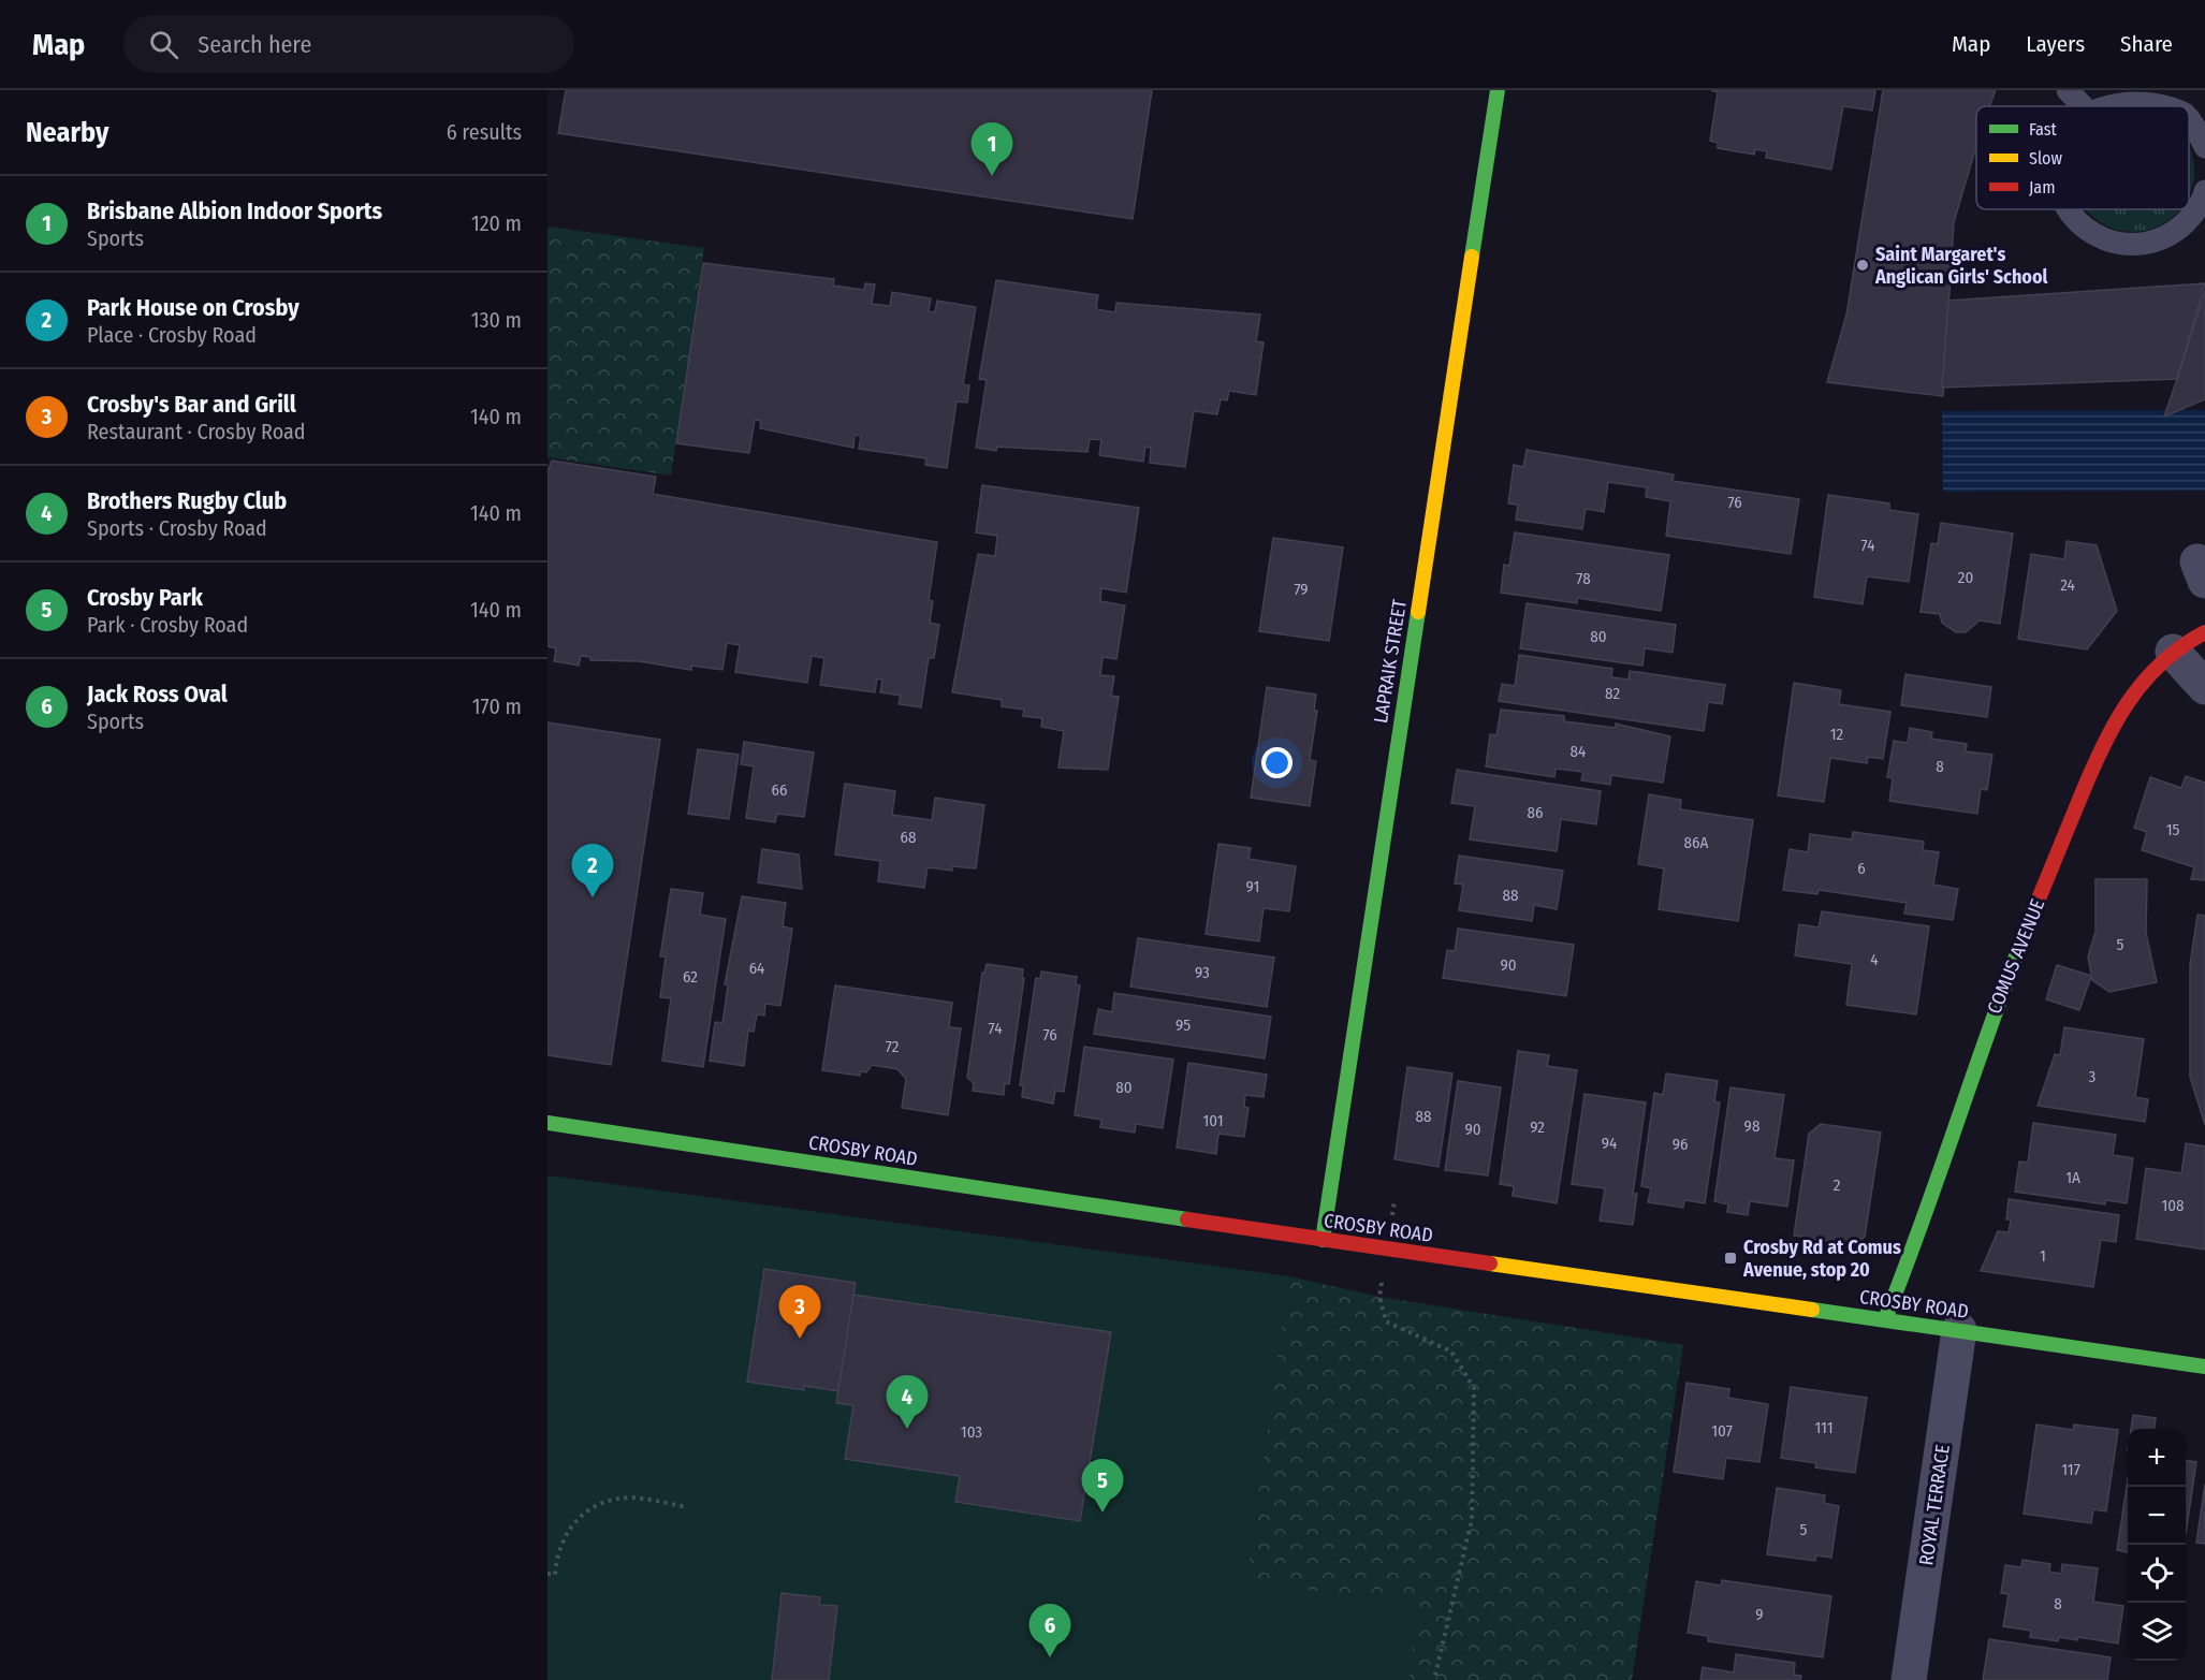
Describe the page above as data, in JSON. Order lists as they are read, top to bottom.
{
  "streets": {
    "street": [
      "LAPRAIK STREET",
      "COMUS AVENUE",
      "CROSBY ROAD",
      "ROYAL TERRACE"
    ]
  },
  "crossings": [
    ["LAPRAIK STREET", "CROSBY ROAD"],
    ["COMUS AVENUE", "CROSBY ROAD"],
    ["CROSBY ROAD", "ROYAL TERRACE"]
  ],
  "places": {
    "other": ["Saint Margaret's Anglican Girls' School"],
    "transit": ["Crosby Rd at Comus Avenue, stop 20"]
  },
  "house_numbers": [
    "76",
    "74",
    "20",
    "78",
    "24",
    "79",
    "80",
    "82",
    "12",
    "84",
    "8",
    "66",
    "86",
    "15",
    "68",
    "86A",
    "6",
    "91",
    "88",
    "5",
    "4",
    "90",
    "64",
    "93",
    "62",
    "95",
    "74",
    "76",
    "72",
    "3",
    "80",
    "88",
    "101",
    "98",
    "92",
    "90",
    "94",
    "96",
    "1A",
    "2",
    "108",
    "1",
    "111",
    "107",
    "103",
    "117",
    "5",
    "8",
    "9"
  ],
  "legend": ["Fast", "Slow", "Jam"],
  "page": {
    "header": "Map",
    "search": "Search here",
    "nav": ["Map", "Layers", "Share"],
    "heading": ["Nearby", "6 results"],
    "pins": [
      "1",
      "2",
      "3",
      "4",
      "5",
      "6"
    ],
    "list": [
      {
        "mark": "1",
        "name": "Brisbane Albion Indoor Sports",
        "note": "Sports",
        "value": "120 m"
      },
      {
        "mark": "2",
        "name": "Park House on Crosby",
        "note": "Place · Crosby Road",
        "value": "130 m"
      },
      {
        "mark": "3",
        "name": "Crosby's Bar and Grill",
        "note": "Restaurant · Crosby Road",
        "value": "140 m"
      },
      {
        "mark": "4",
        "name": "Brothers Rugby Club",
        "note": "Sports · Crosby Road",
        "value": "140 m"
      },
      {
        "mark": "5",
        "name": "Crosby Park",
        "note": "Park · Crosby Road",
        "value": "140 m"
      },
      {
        "mark": "6",
        "name": "Jack Ross Oval",
        "note": "Sports",
        "value": "170 m"
      }
    ],
    "map_buttons": ["+", "−"]
  }
}
